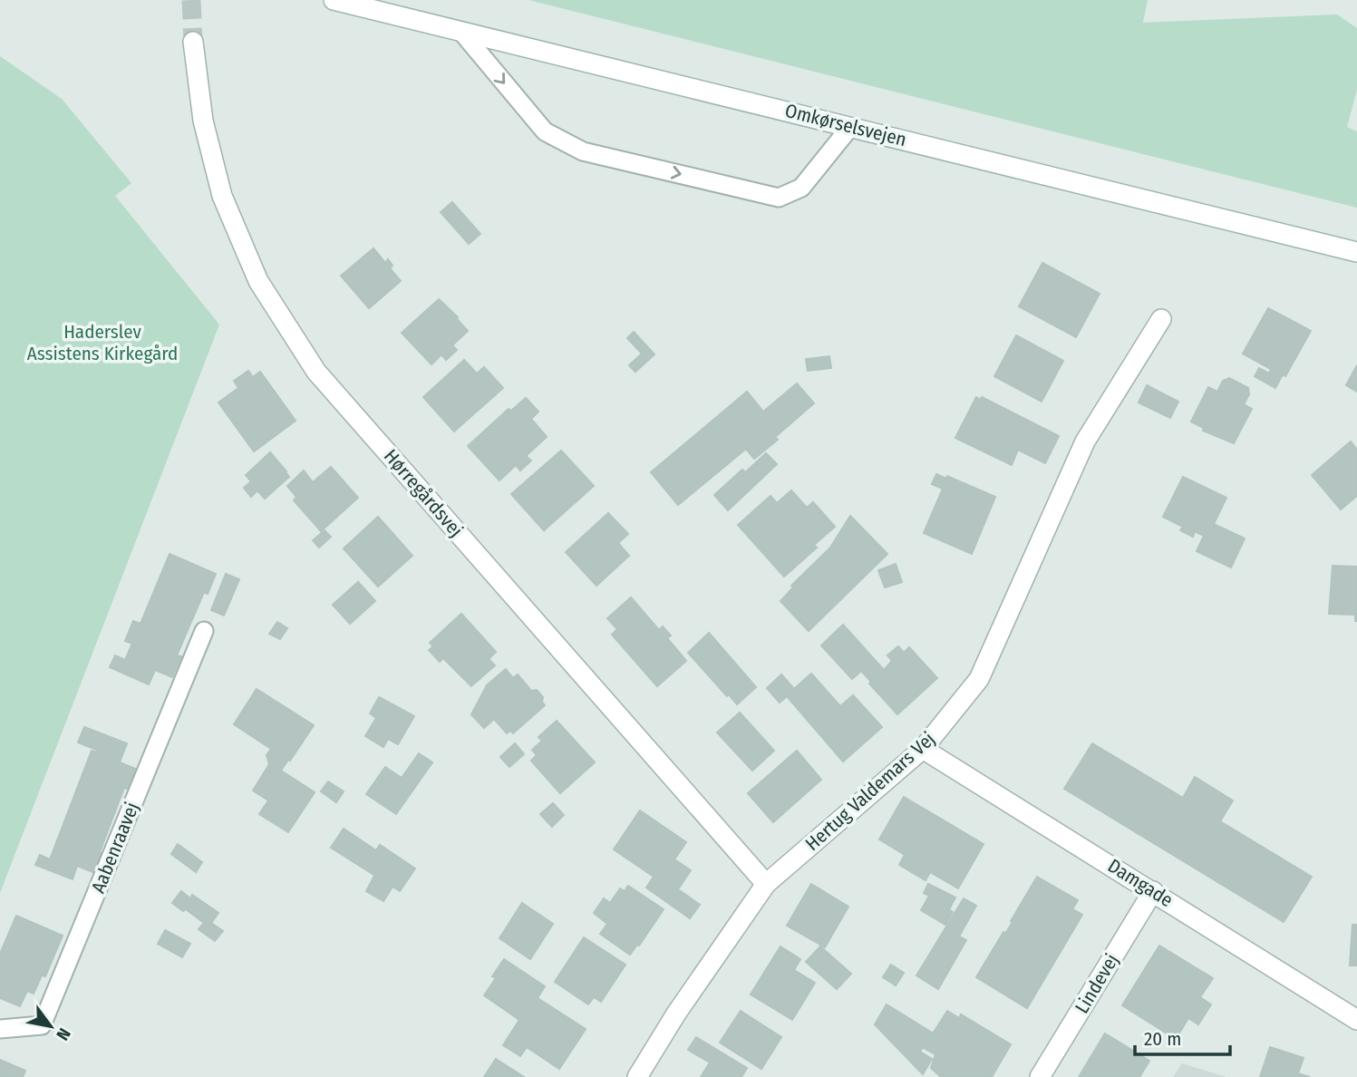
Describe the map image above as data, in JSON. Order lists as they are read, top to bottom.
{
  "streets": {
    "street": [
      "Omkørselsvejen",
      "Hørregårdsvej",
      "Hertug Valdemars Vej",
      "Damgade",
      "Lindevej"
    ],
    "lane": ["Aabenraavej"]
  },
  "crossings": [
    ["Hørregårdsvej", "Hertug Valdemars Vej"],
    ["Hertug Valdemars Vej", "Damgade"],
    ["Damgade", "Lindevej"]
  ],
  "parks": ["Haderslev Assistens Kirkegård"],
  "scale_bar": "20 m",
  "north": "bottom right"
}
